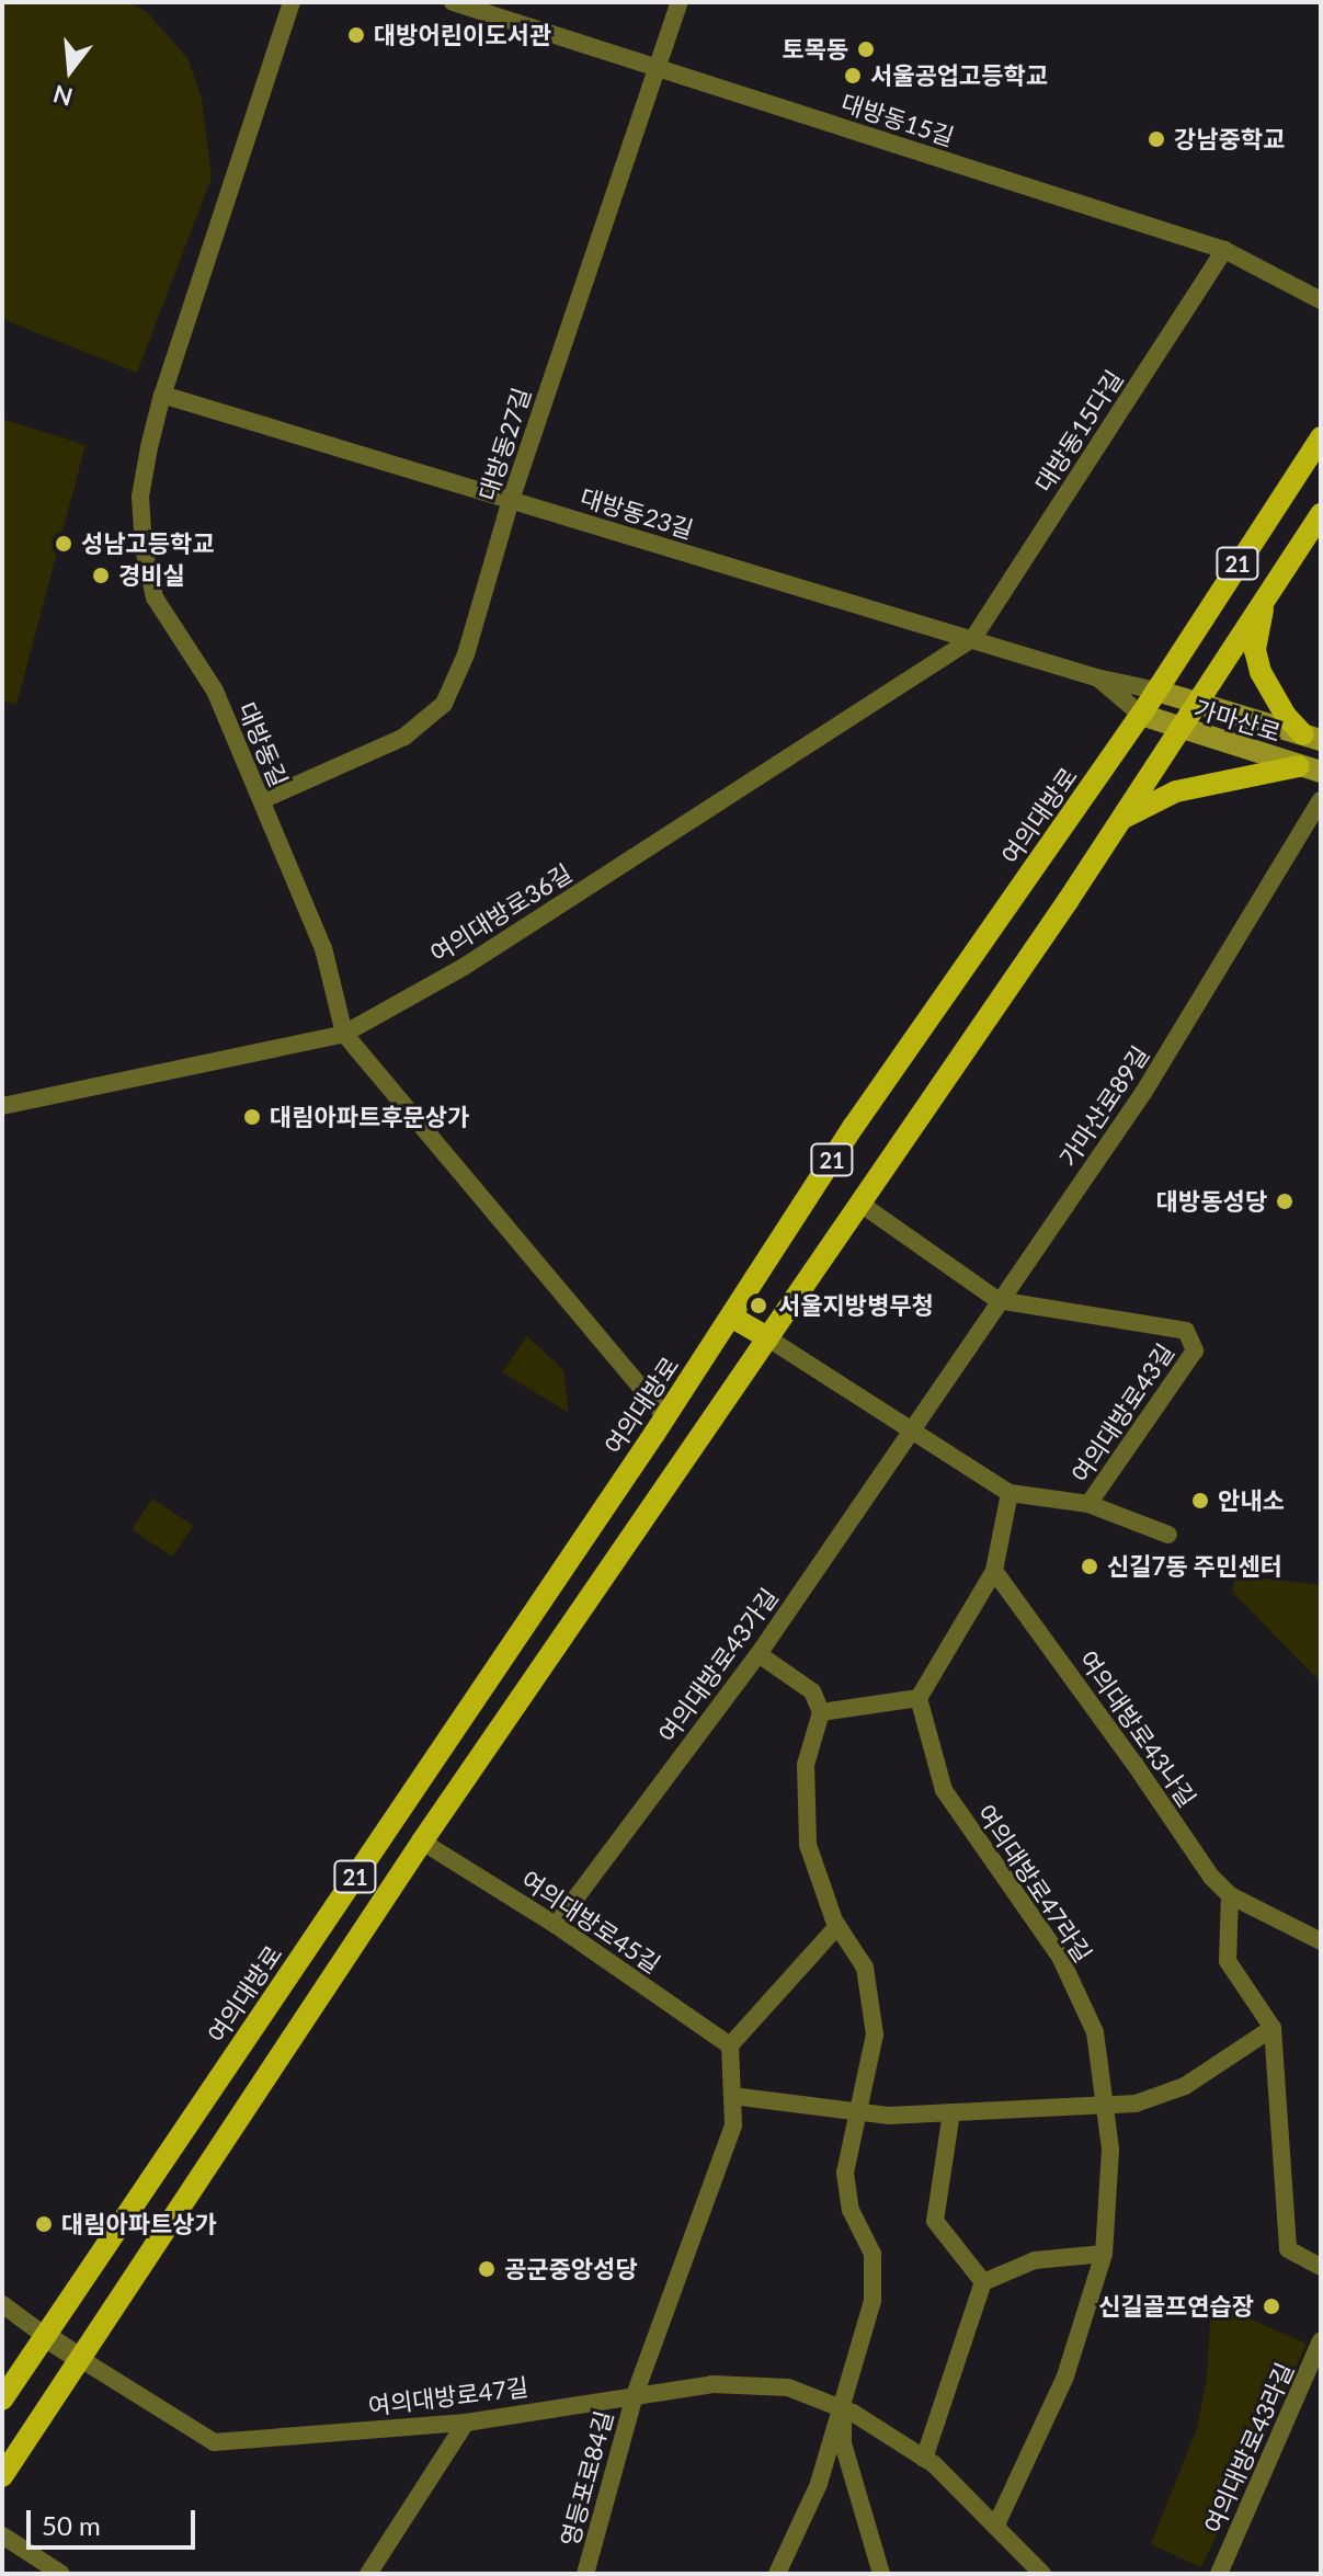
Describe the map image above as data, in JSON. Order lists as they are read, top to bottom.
{
  "streets": {
    "main road": ["21", "가마산로", "여의대방로"],
    "street": [
      "대방동15길",
      "대방동15다길",
      "대방동27길",
      "대방동23길",
      "대방동길",
      "여의대방로36길",
      "가마산로89길",
      "여의대방로43길",
      "여의대방로43가길",
      "여의대방로43나길",
      "여의대방로47라길",
      "여의대방로45길",
      "여의대방로47길",
      "여의대방로43라길",
      "영등포로84길"
    ]
  },
  "crossings": [
    ["대방동15길", "대방동15다길"],
    ["대방동15길", "대방동27길"],
    ["대방동15다길", "대방동23길"],
    ["대방동15다길", "여의대방로36길"],
    ["대방동27길", "대방동23길"],
    ["대방동27길", "대방동길"],
    ["대방동23길", "가마산로"],
    ["대방동23길", "대방동길"],
    ["대방동23길", "여의대방로"],
    ["대방동23길", "여의대방로36길"],
    ["가마산로", "여의대방로"],
    ["대방동길", "여의대방로"],
    ["대방동길", "여의대방로36길"],
    ["가마산로89길", "여의대방로43길"],
    ["가마산로89길", "여의대방로43가길"],
    ["여의대방로43길", "여의대방로43가길"],
    ["여의대방로43가길", "여의대방로45길"],
    ["여의대방로47라길", "여의대방로47길"],
    ["여의대방로47길", "영등포로84길"]
  ],
  "places": [
    "대방어린이도서관",
    "토목동",
    "서울공업고등학교",
    "강남중학교",
    "성남고등학교",
    "경비실",
    "대림아파트후문상가",
    "대방동성당",
    "서울지방병무청",
    "안내소",
    "신길7동 주민센터",
    "대림아파트상가",
    "공군중앙성당",
    "신길골프연습장"
  ],
  "scale_bar": "50 m",
  "north": "bottom"
}
